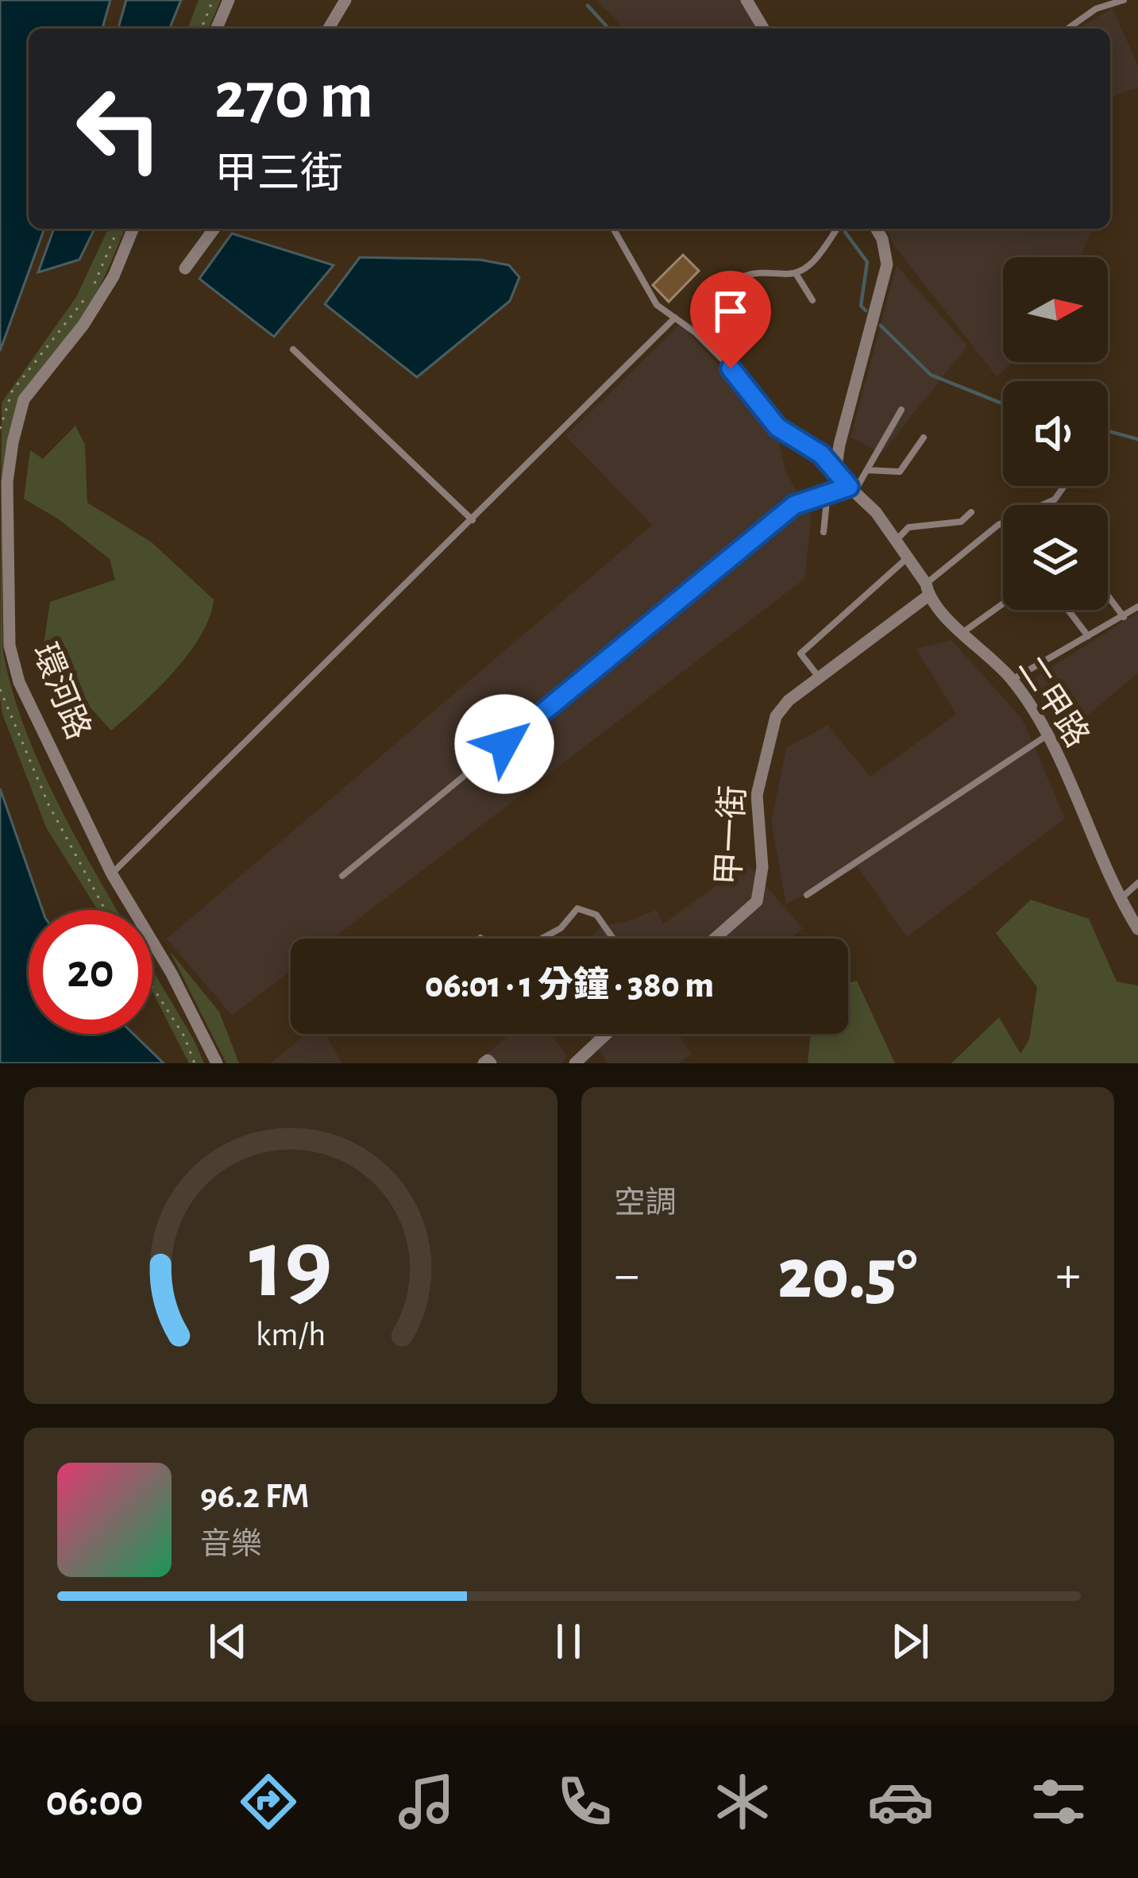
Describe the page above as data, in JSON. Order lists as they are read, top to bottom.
{
  "streets": {
    "street": ["環河路", "二甲路", "甲一街"]
  },
  "crossings": [
    ["二甲路", "甲一街"]
  ],
  "north": "right",
  "page": {
    "turn": ["270 m", "甲三街"],
    "limit": "20",
    "trip": "06:01 · 1 分鐘 · 380 m",
    "tile": "空調",
    "heat": ["−", "20.5°", "+"],
    "song": ["96.2 FM", "音樂"],
    "tabs": "06:00",
    "gauge": ["19", "km/h"]
  }
}
